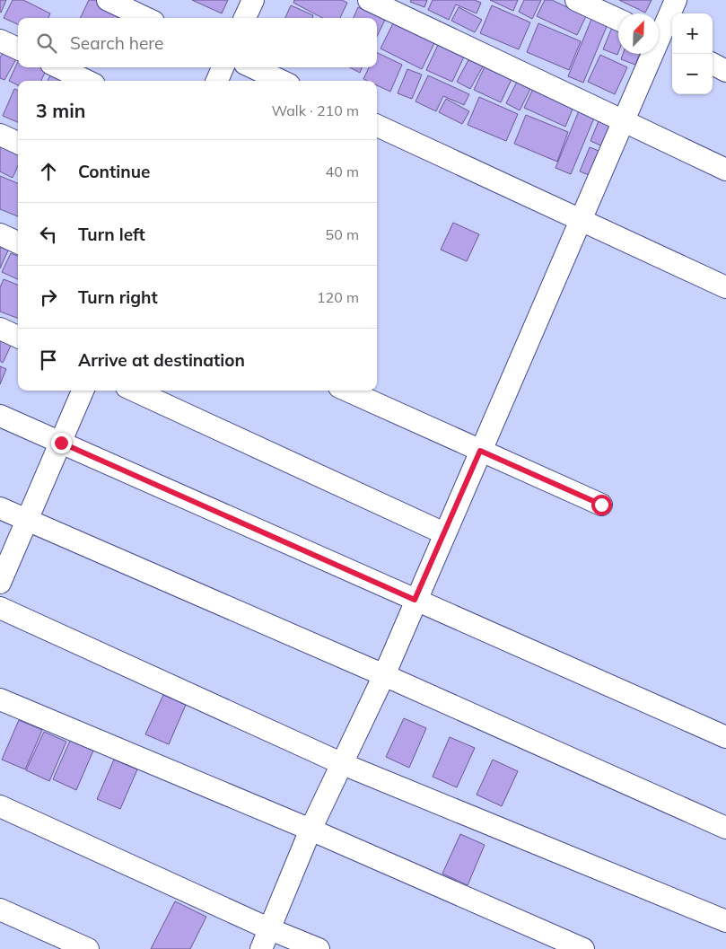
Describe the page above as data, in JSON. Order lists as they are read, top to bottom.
{
  "north": "top right",
  "page": {
    "map_buttons": ["+", "−"],
    "search": "Search here",
    "heading": ["3 min", "Walk · 210 m"],
    "list": [
      ["Continue", "40 m"],
      ["Turn left", "50 m"],
      ["Turn right", "120 m"],
      "Arrive at destination"
    ]
  }
}
